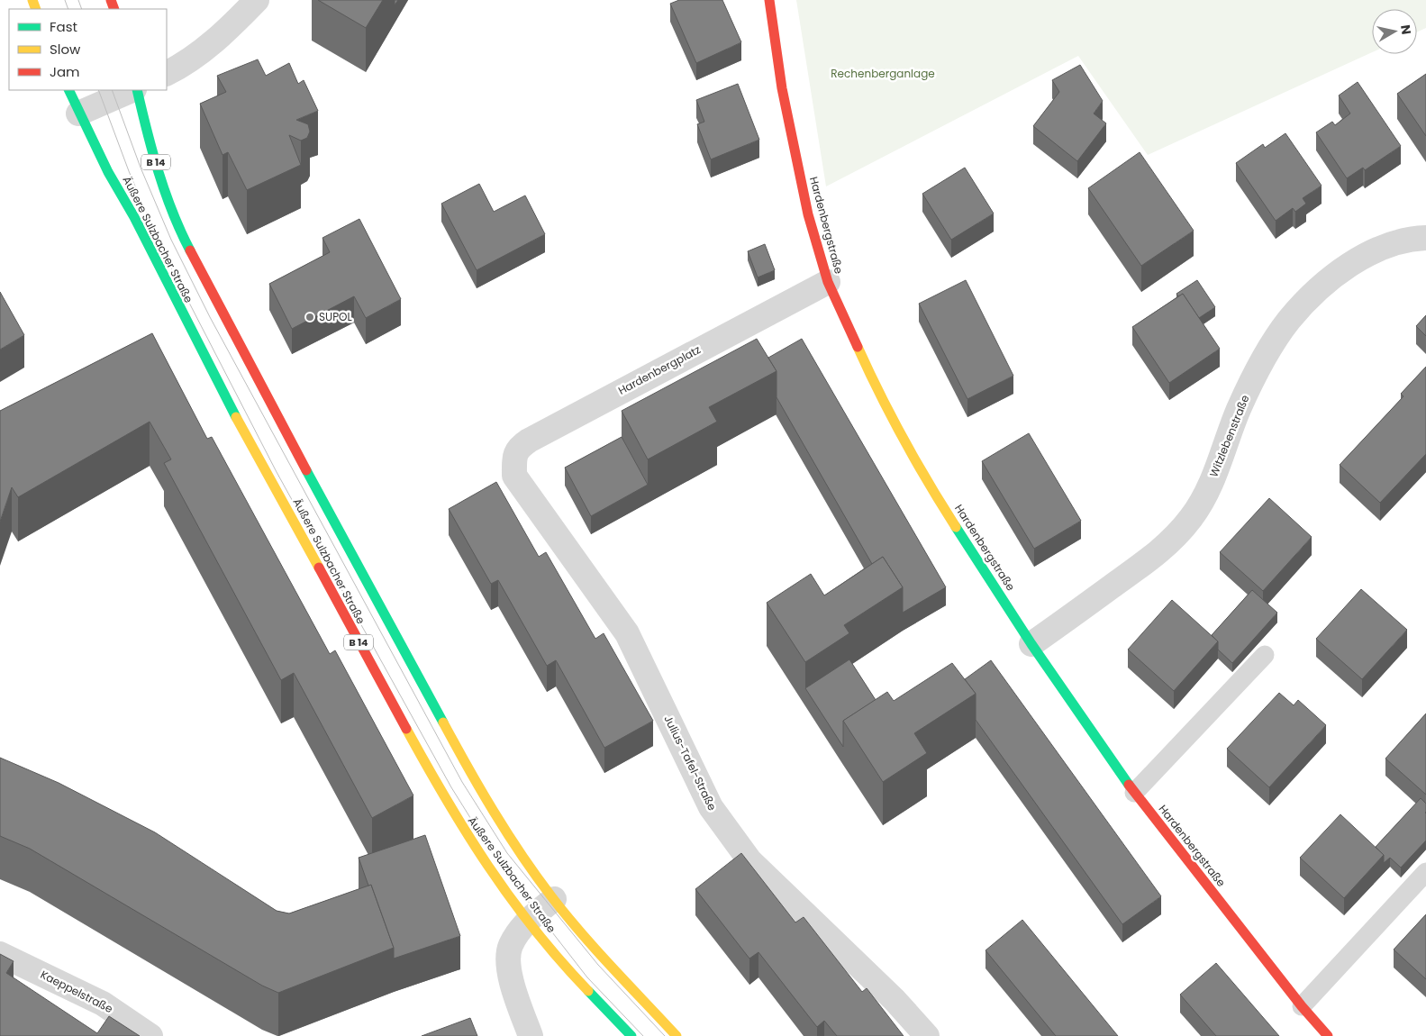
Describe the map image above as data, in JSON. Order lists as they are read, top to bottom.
{
  "streets": {
    "main road": ["B 14", "Hardenbergstraße", "Äußere Sulzbacher Straße"],
    "street": [
      "Hardenbergplatz",
      "Witzlebenstraße",
      "Julius-Tafel-Straße",
      "Kaeppelstraße"
    ]
  },
  "crossings": [
    ["Hardenbergstraße", "Hardenbergplatz"],
    ["Hardenbergstraße", "Witzlebenstraße"],
    ["Hardenbergplatz", "Julius-Tafel-Straße"]
  ],
  "parks": ["Rechenberganlage"],
  "places": ["SUPOL"],
  "legend": ["Fast", "Slow", "Jam"],
  "north": "right"
}
